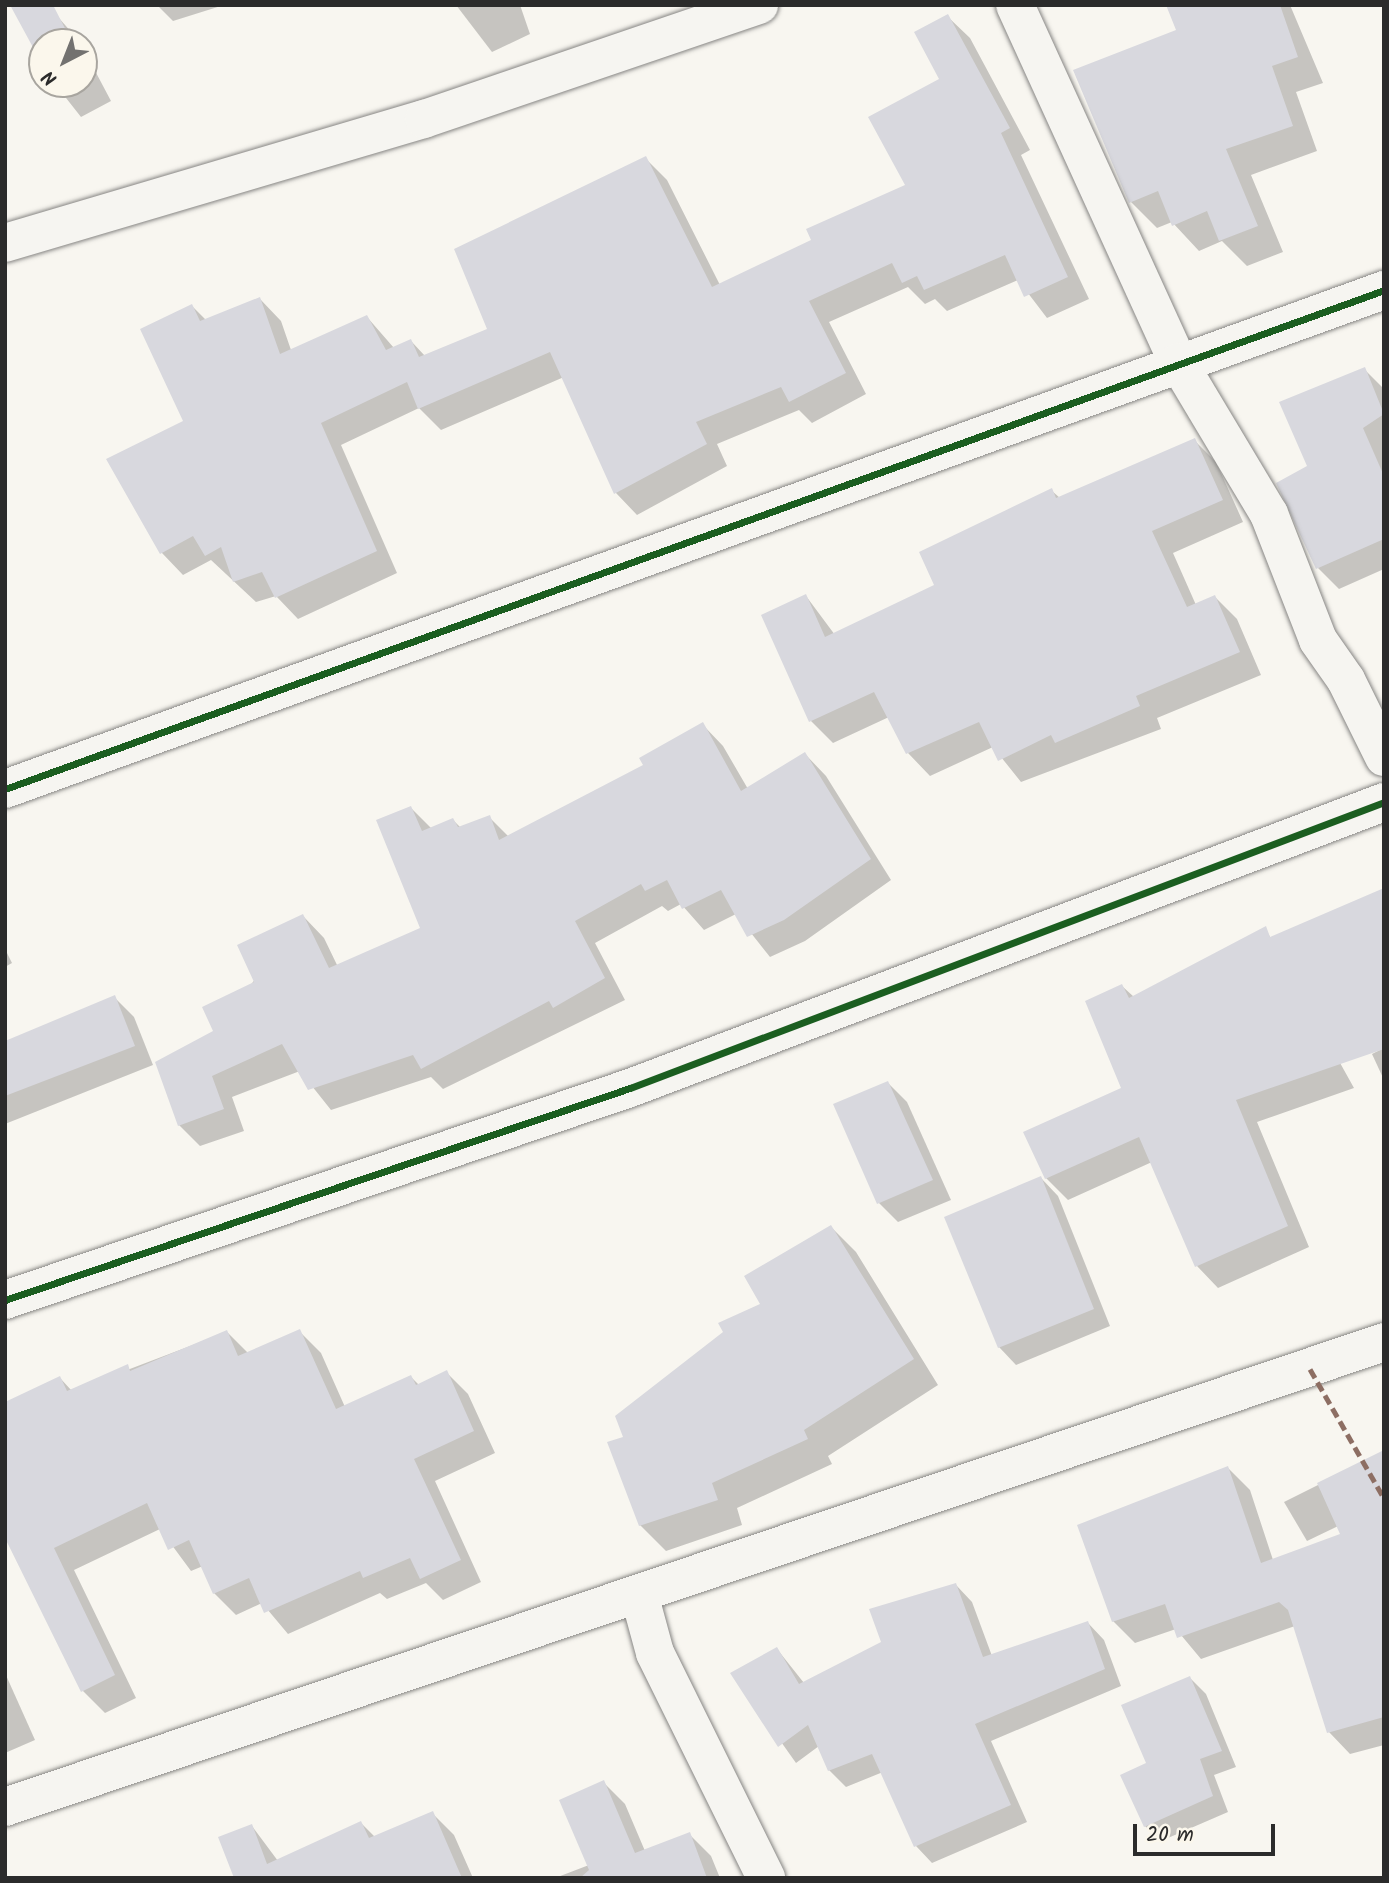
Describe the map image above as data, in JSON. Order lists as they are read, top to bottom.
{
  "scale_bar": "20 m",
  "north": "bottom left"
}
